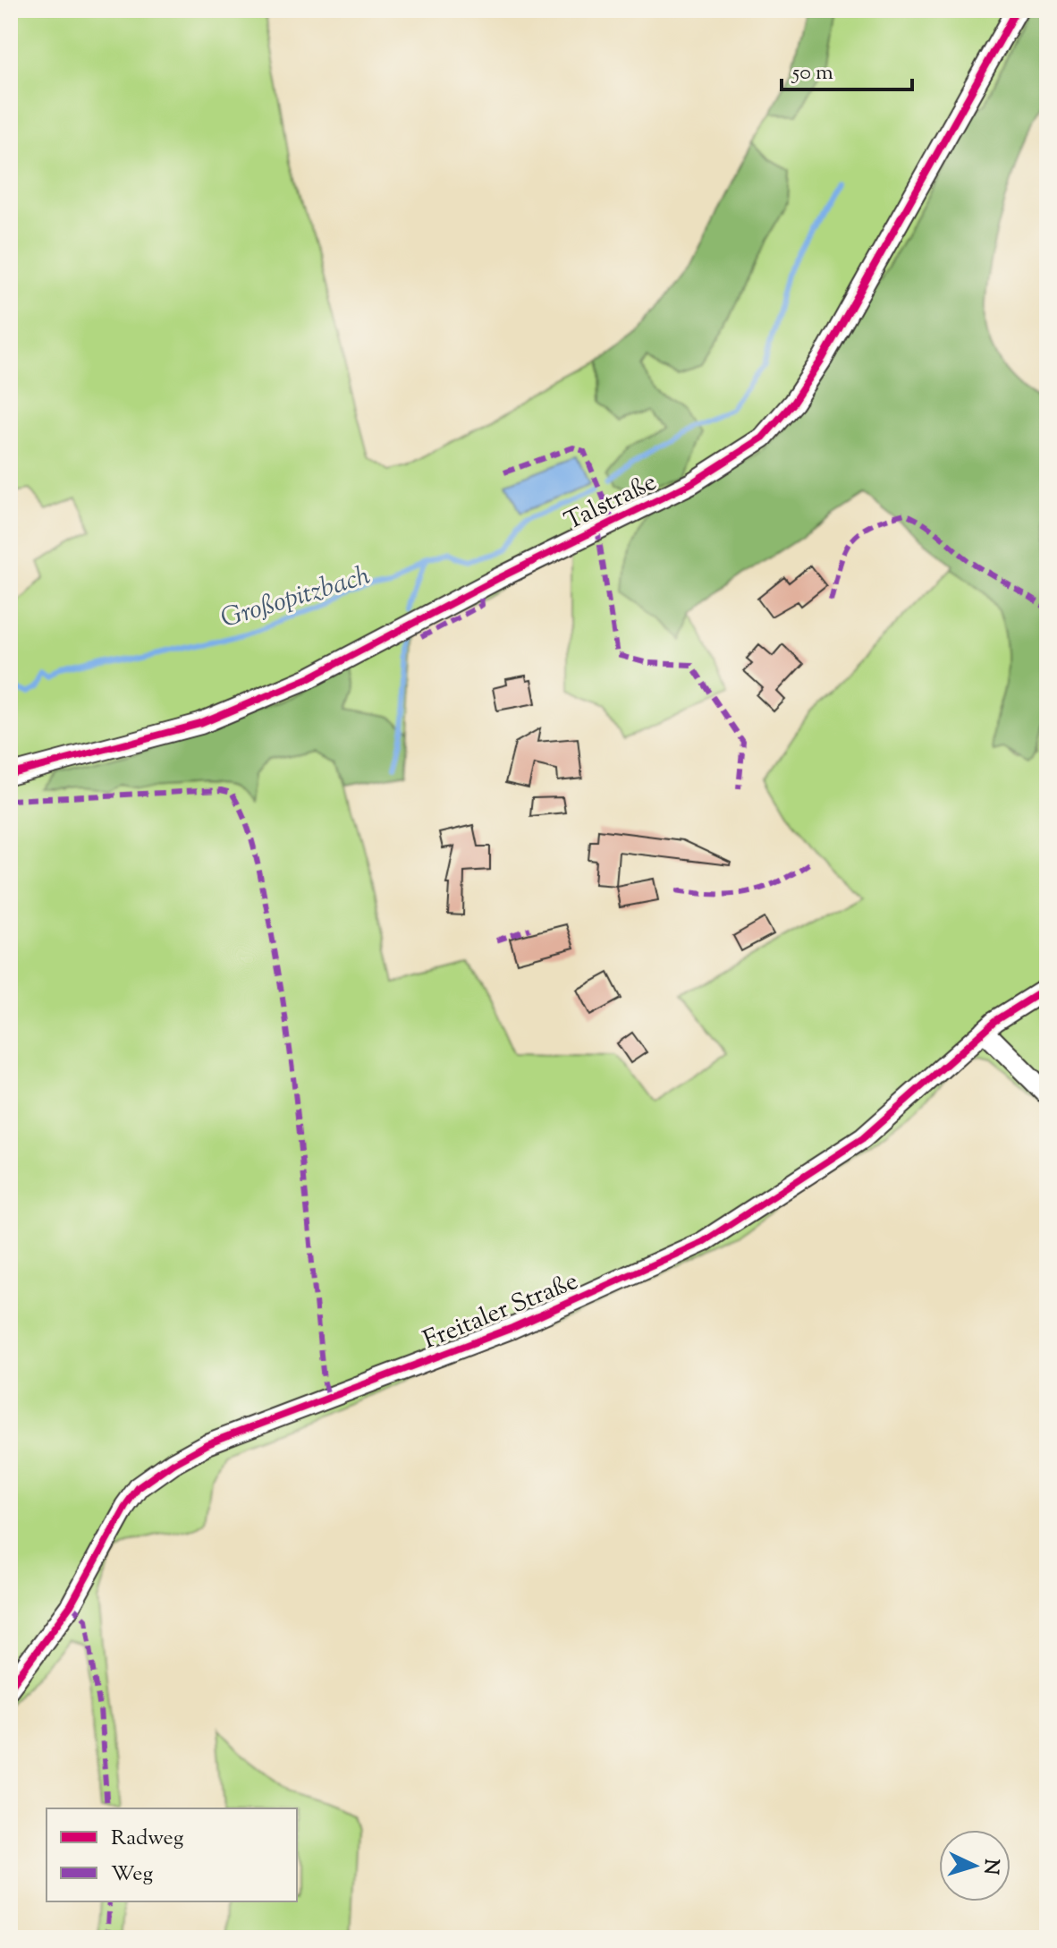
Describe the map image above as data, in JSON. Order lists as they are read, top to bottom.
{
  "streets": {
    "street": ["Talstraße", "Freitaler Straße"]
  },
  "water": ["Großopitzbach"],
  "legend": ["Radweg", "Weg"],
  "scale_bar": "50 m",
  "north": "right"
}
